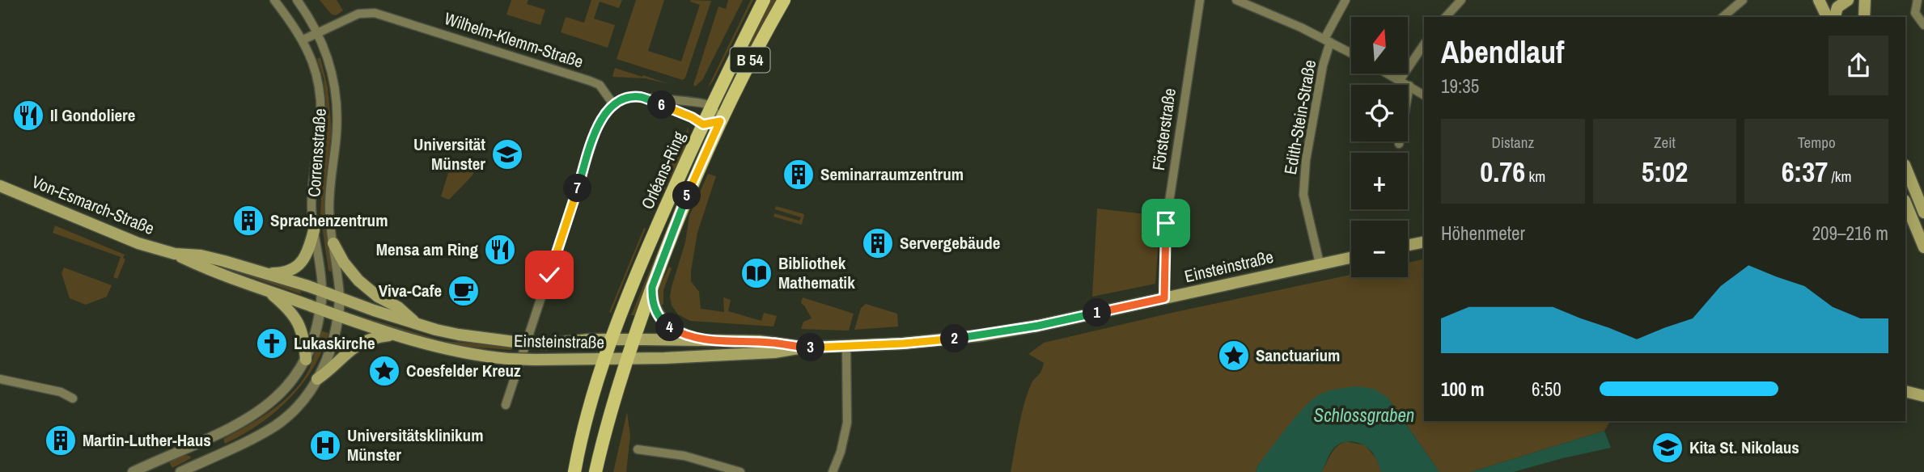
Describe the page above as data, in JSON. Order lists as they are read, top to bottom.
{
  "streets": {
    "main road": [
      "B 54",
      "Orléans-Ring",
      "Von-Esmarch-Straße",
      "Einsteinstraße"
    ],
    "street": [
      "Wilhelm-Klemm-Straße",
      "Edith-Stein-Straße",
      "Försterstraße",
      "Corrensstraße"
    ]
  },
  "crossings": [
    ["Wilhelm-Klemm-Straße", "Corrensstraße"],
    ["B 54", "Orléans-Ring"],
    ["B 54", "Einsteinstraße"],
    ["Edith-Stein-Straße", "Einsteinstraße"],
    ["Försterstraße", "Einsteinstraße"],
    ["Corrensstraße", "Von-Esmarch-Straße"],
    ["Corrensstraße", "Einsteinstraße"],
    ["Orléans-Ring", "Einsteinstraße"],
    ["Von-Esmarch-Straße", "Einsteinstraße"]
  ],
  "water": ["Schlossgraben"],
  "places": {
    "restaurant": ["Il Gondoliere", "Mensa am Ring"],
    "school or university": ["Universität Münster", "Kita St. Nikolaus"],
    "building": [
      "Seminarraumzentrum",
      "Sprachenzentrum",
      "Servergebäude",
      "Martin-Luther-Haus"
    ],
    "library": ["Bibliothek Mathematik"],
    "cafe": ["Viva-Cafe"],
    "church": ["Lukaskirche"],
    "place": ["Sanctuarium", "Coesfelder Kreuz"],
    "hospital": ["Universitätsklinikum Münster"]
  },
  "north": "top",
  "page": {
    "map_buttons": ["+", "−"],
    "heading": ["Abendlauf", "19:35"],
    "pins": [
      "6",
      "7",
      "5",
      "1",
      "4",
      "2",
      "3"
    ],
    "stats": [
      ["Distanz", "0.76 km"],
      ["Zeit", "5:02"],
      ["Tempo", "6:37 /km"]
    ],
    "chart": ["Höhenmeter", "209–216 m"],
    "list": [
      {
        "name": "100 m",
        "note": "6:50"
      }
    ]
  }
}
